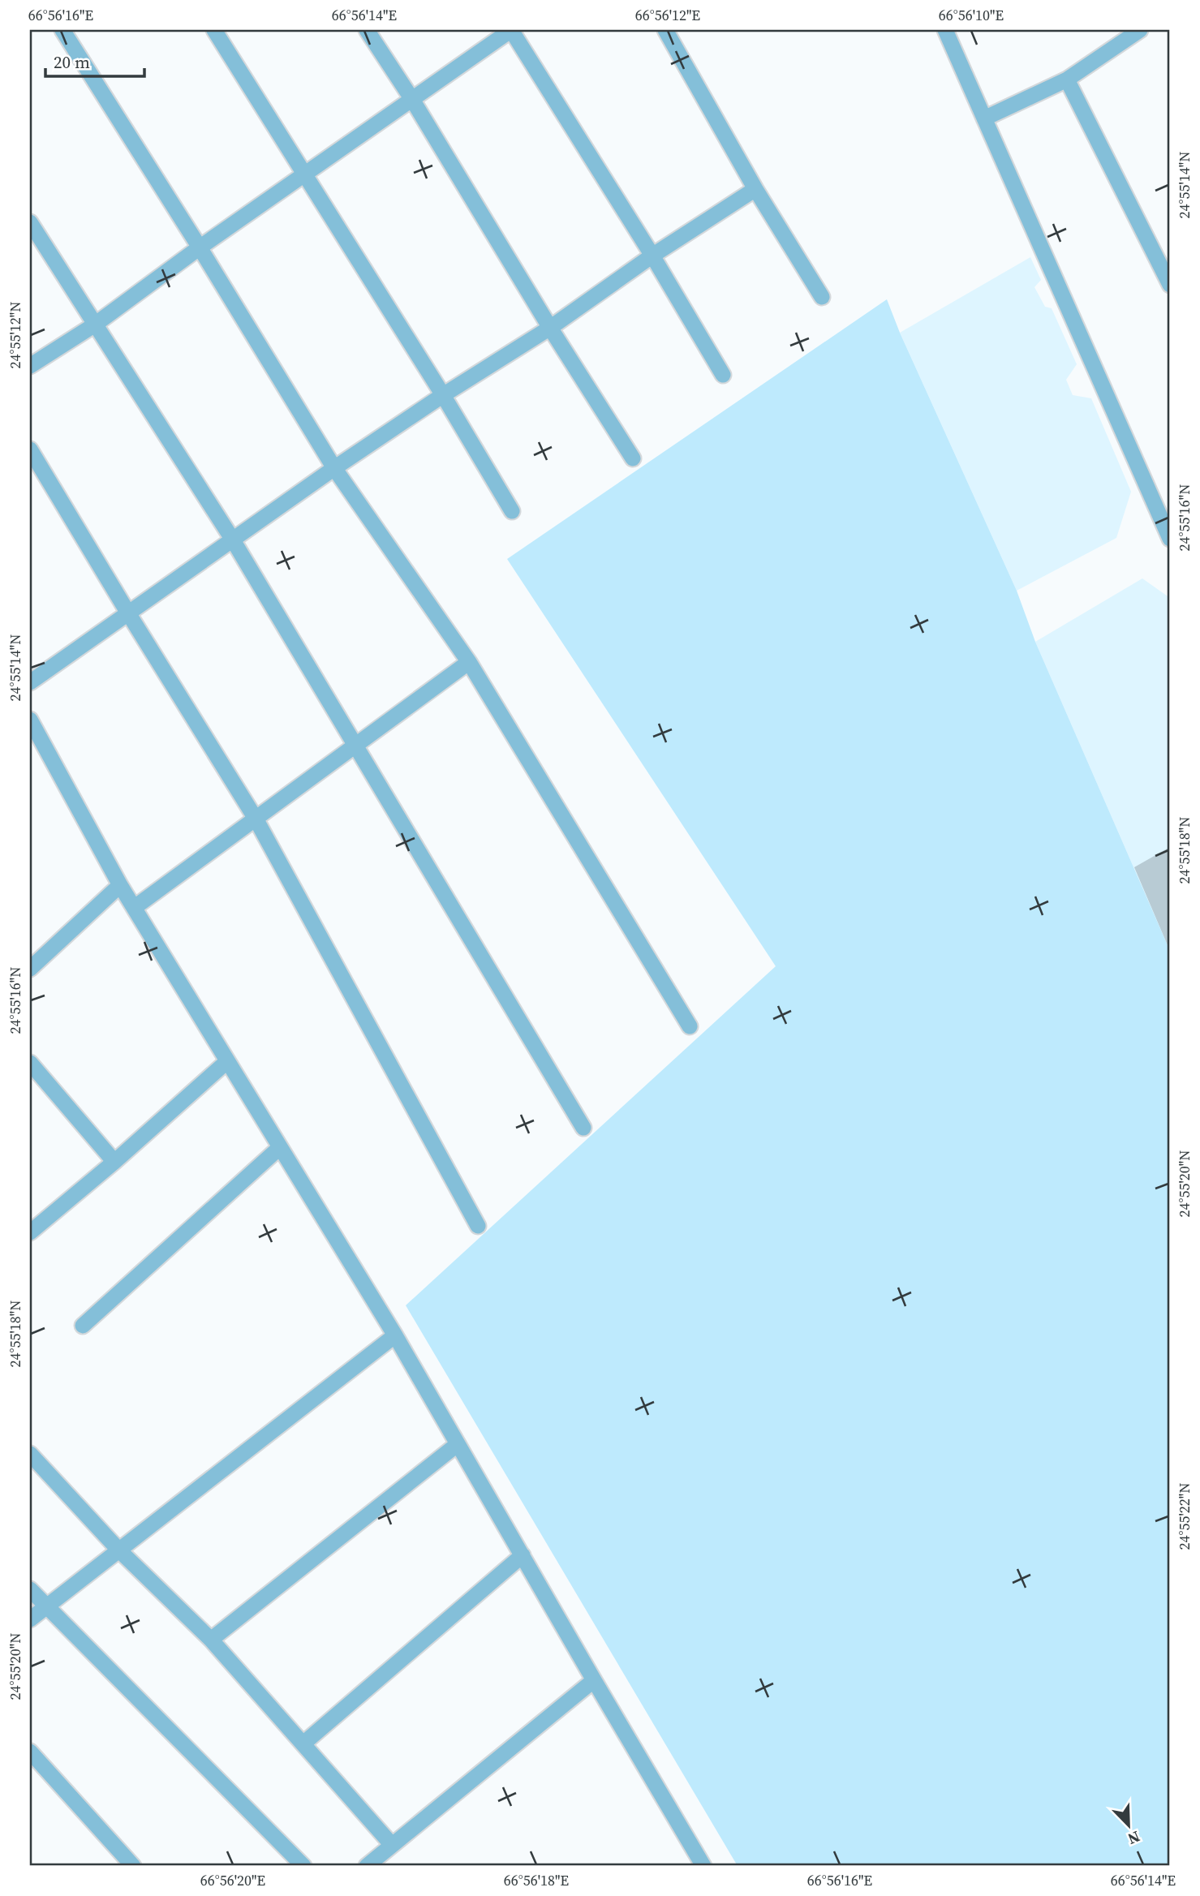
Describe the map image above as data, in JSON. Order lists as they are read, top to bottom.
{
  "scale_bar": "20 m",
  "north": "bottom right",
  "coordinates": [
    "66°56'16\"E",
    "66°56'14\"E",
    "66°56'12\"E",
    "66°56'10\"E",
    "24°55'14\"N",
    "24°55'12\"N",
    "24°55'16\"N",
    "24°55'18\"N",
    "24°55'20\"N",
    "24°55'22\"N",
    "66°56'20\"E",
    "66°56'18\"E"
  ]
}
